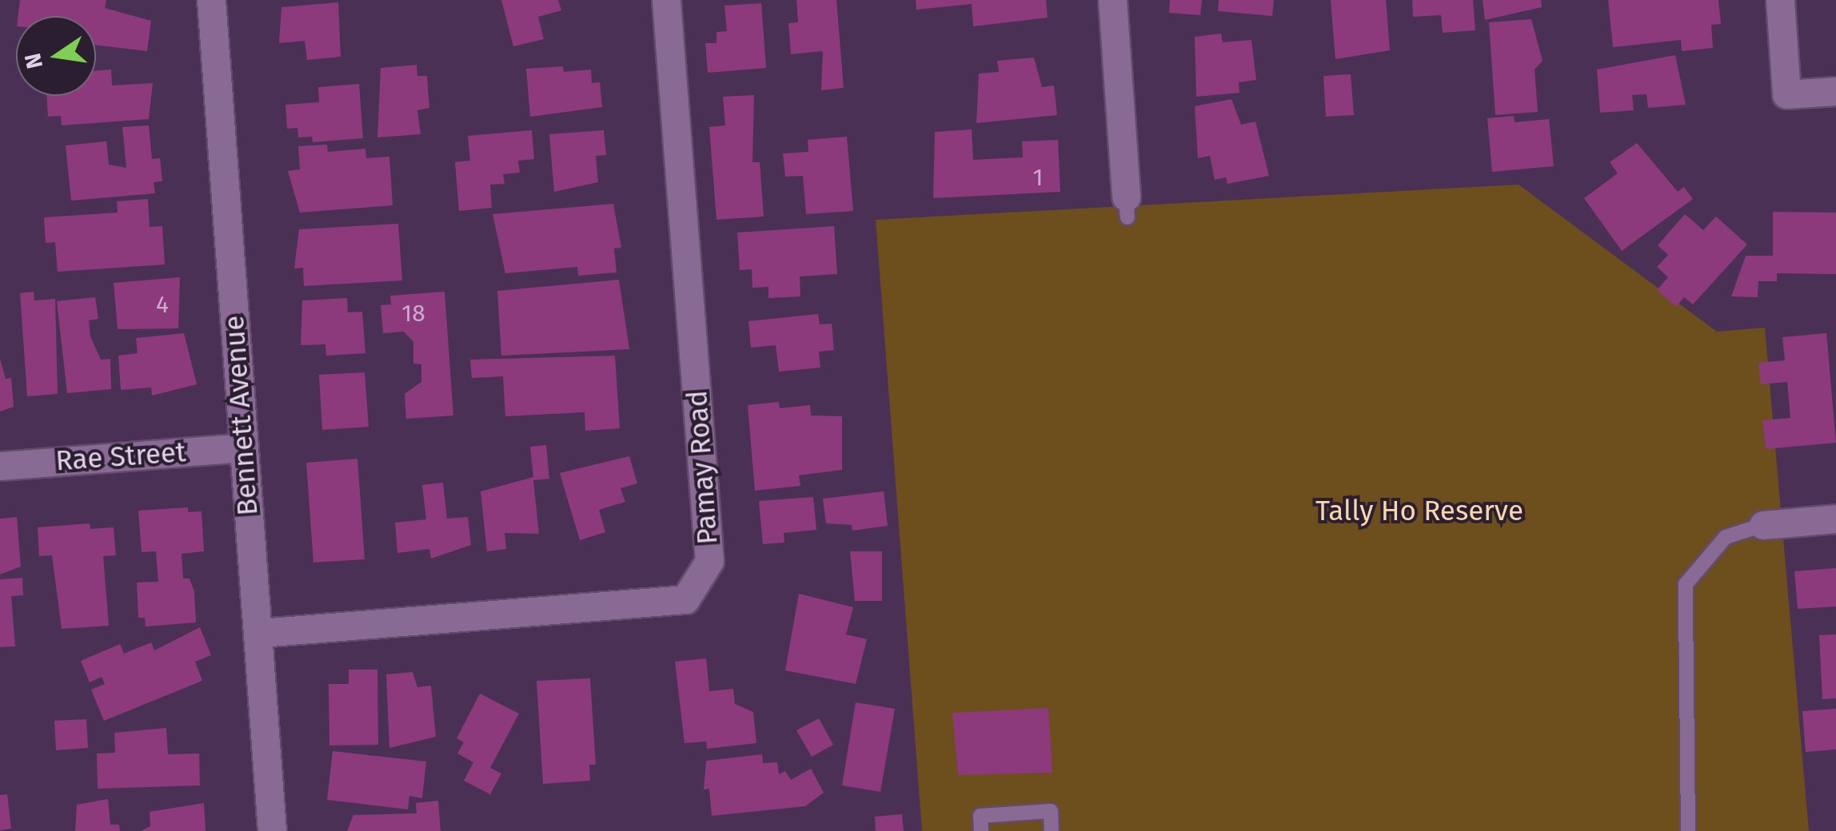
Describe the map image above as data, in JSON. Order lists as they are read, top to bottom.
{
  "streets": {
    "street": ["Bennett Avenue", "Rae Street", "Pamay Road"]
  },
  "crossings": [
    ["Bennett Avenue", "Rae Street"],
    ["Bennett Avenue", "Pamay Road"]
  ],
  "parks": ["Tally Ho Reserve"],
  "house_numbers": ["1", "4", "18"],
  "north": "left"
}
